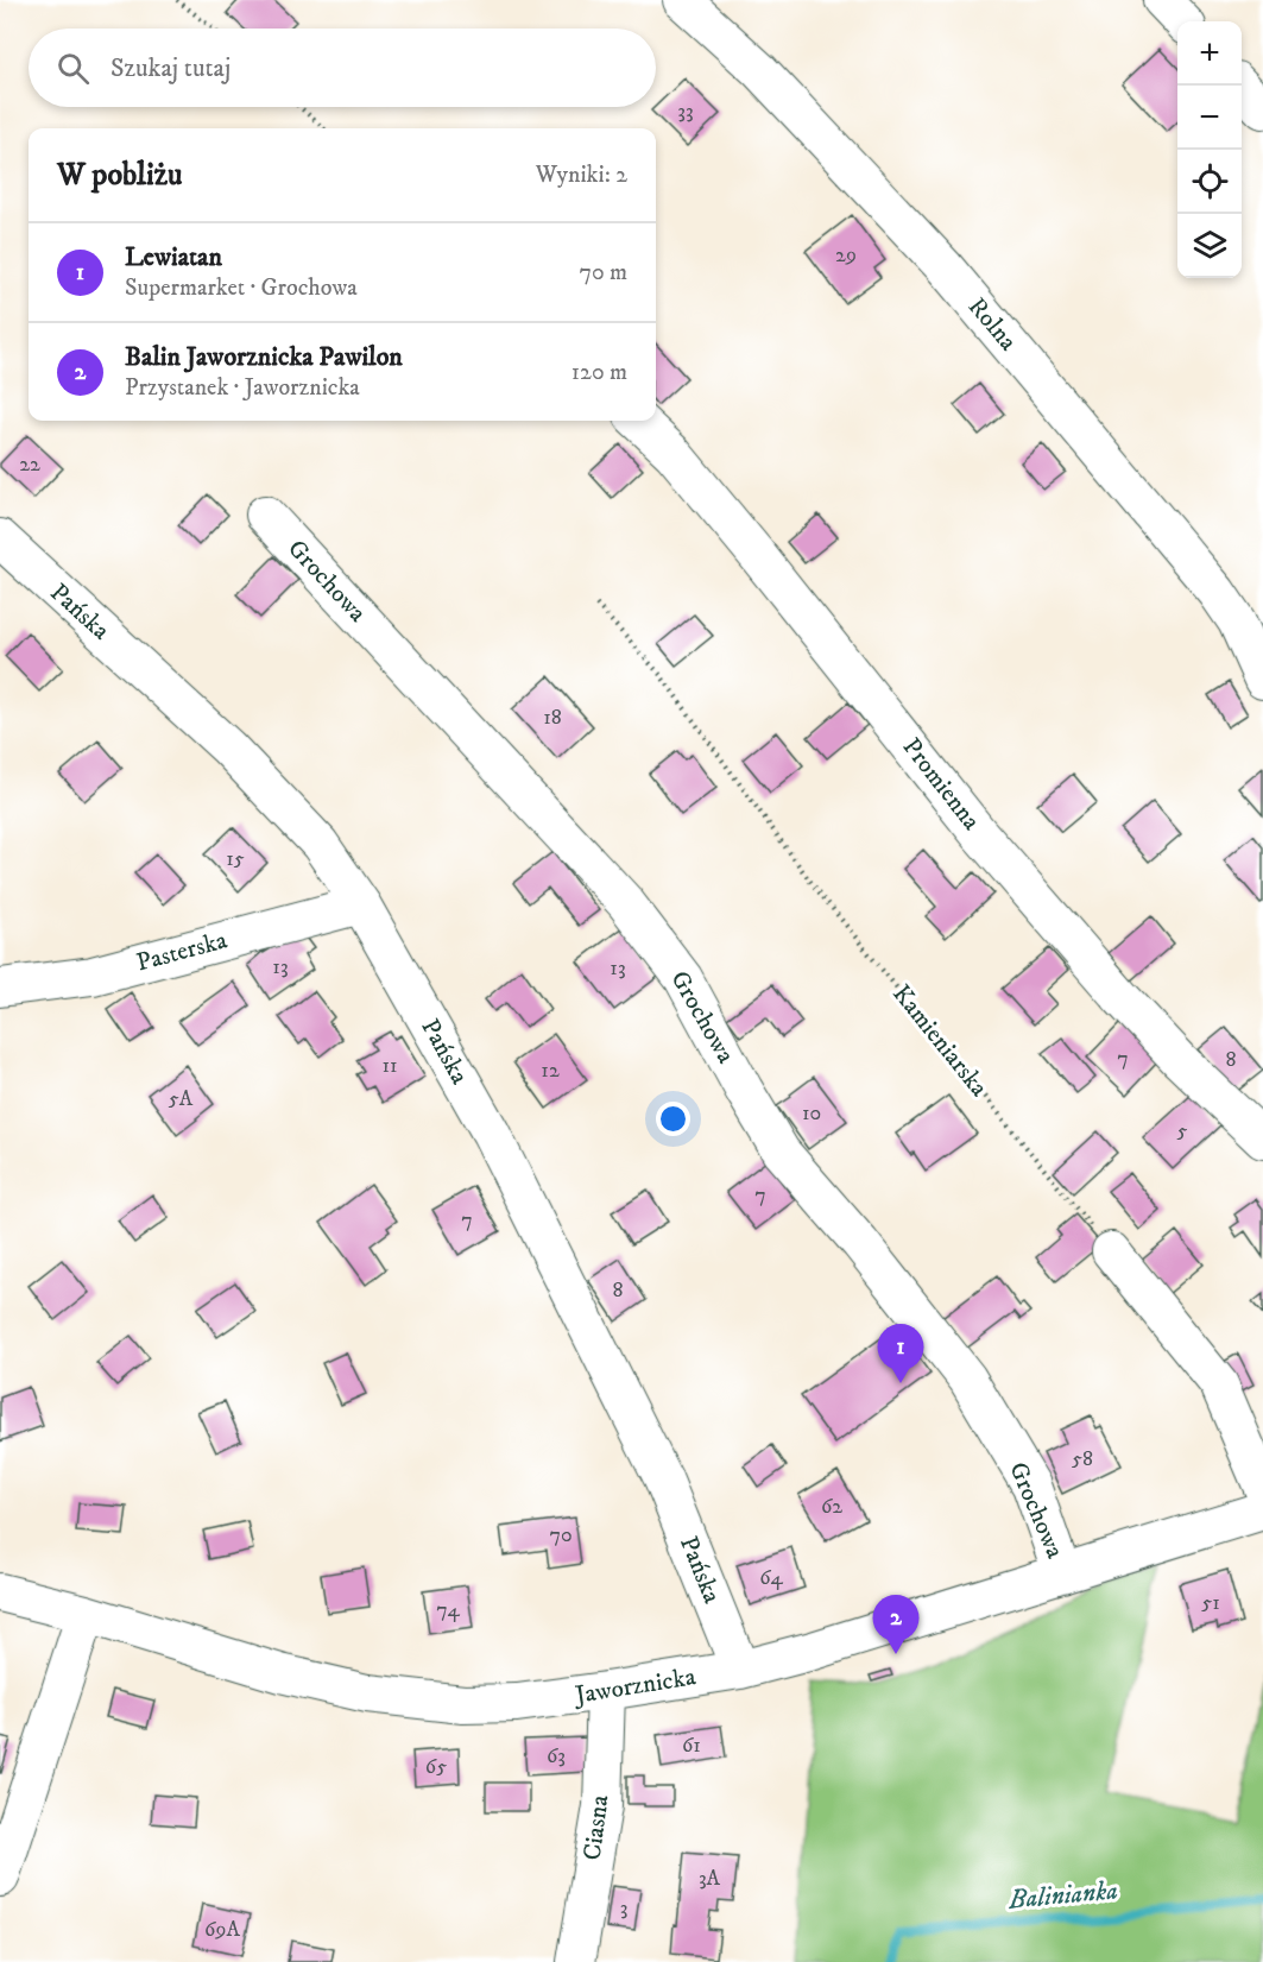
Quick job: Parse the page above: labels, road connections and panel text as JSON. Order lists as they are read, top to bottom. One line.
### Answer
{"streets":{"street":["Rolna","Grochowa","Pańska","Promienna","Pasterska","Jaworznicka","Ciasna"],"path":["Kamieniarska"]},"crossings":[["Grochowa","Jaworznicka"],["Pańska","Pasterska"],["Pańska","Jaworznicka"],["Jaworznicka","Ciasna"]],"water":["Balinianka"],"house_numbers":["33","29","22","18","15","13","13","7","8","11","12","5A","10","5","7","7","8","58","62","70","64","51","74","61","63","65","3A","3","69A"],"page":{"map_buttons":["+","−"],"search":"Szukaj tutaj","heading":["W pobliżu","Wyniki: 2"],"list":[{"mark":"1","name":"Lewiatan","note":"Supermarket · Grochowa","value":"70 m"},{"mark":"2","name":"Balin Jaworznicka Pawilon","note":"Przystanek · Jaworznicka","value":"120 m"}],"pins":["1","2"]}}
